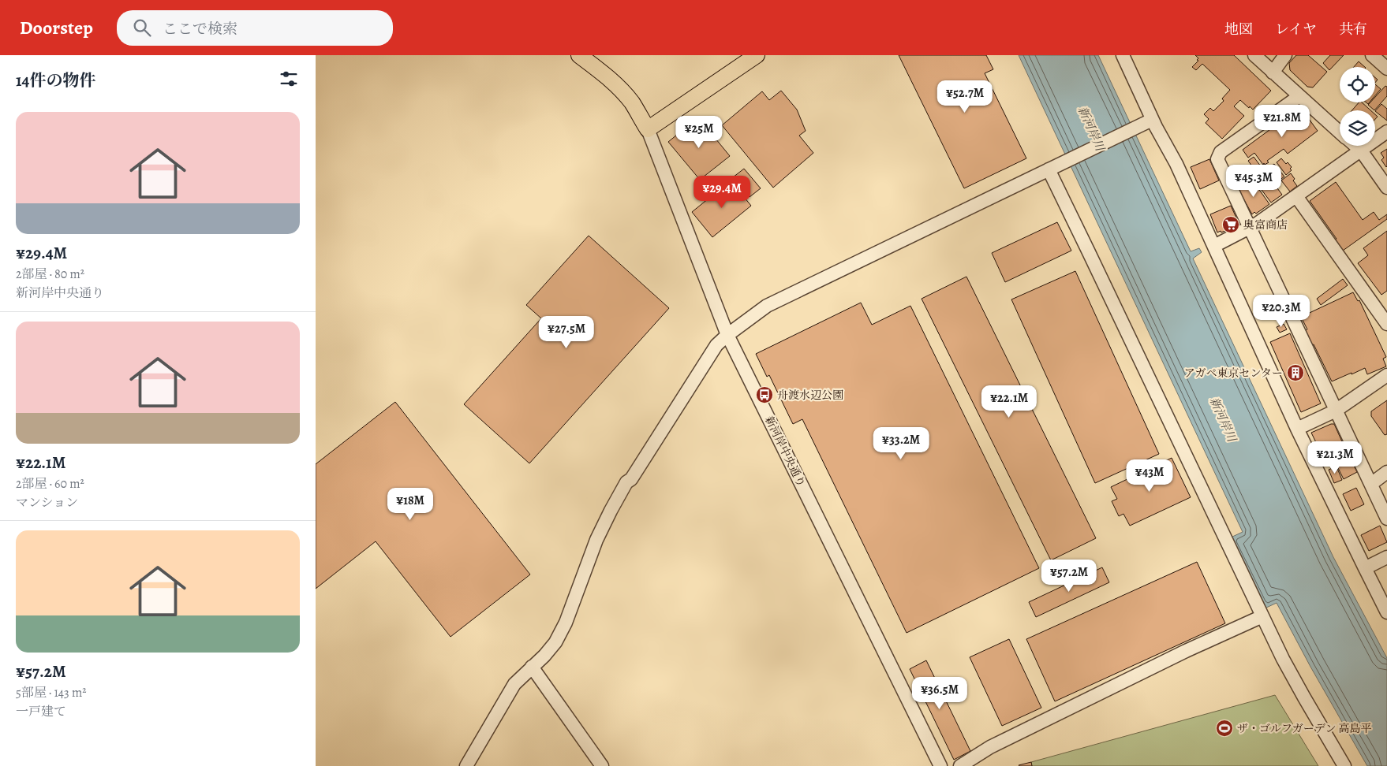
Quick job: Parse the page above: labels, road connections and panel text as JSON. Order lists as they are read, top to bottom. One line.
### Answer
{"streets":{"street":["新河岸中央通り"]},"water":["新河岸川"],"places":{"supermarket":["奥富商店"],"building":["アガペ東京センター"],"bus stop":["舟渡水辺公園"],"sports":["ザ・ゴルフガーデン 高島平"]},"page":{"header":"Doorstep","search":"ここで検索","nav":["地図","レイヤ","共有"],"heading":"14件の物件","price":["¥52.7M","¥21.8M","¥25M","¥45.3M","¥29.4M","¥20.3M","¥27.5M","¥22.1M","¥33.2M","¥21.3M","¥43M","¥18M","¥57.2M","¥36.5M"],"list":[{"name":"¥29.4M","note":"2部屋 · 80 m² · 新河岸中央通り"},{"name":"¥22.1M","note":"2部屋 · 60 m² · マンション"},{"name":"¥57.2M","note":"5部屋 · 143 m² · 一戸建て"}]}}
